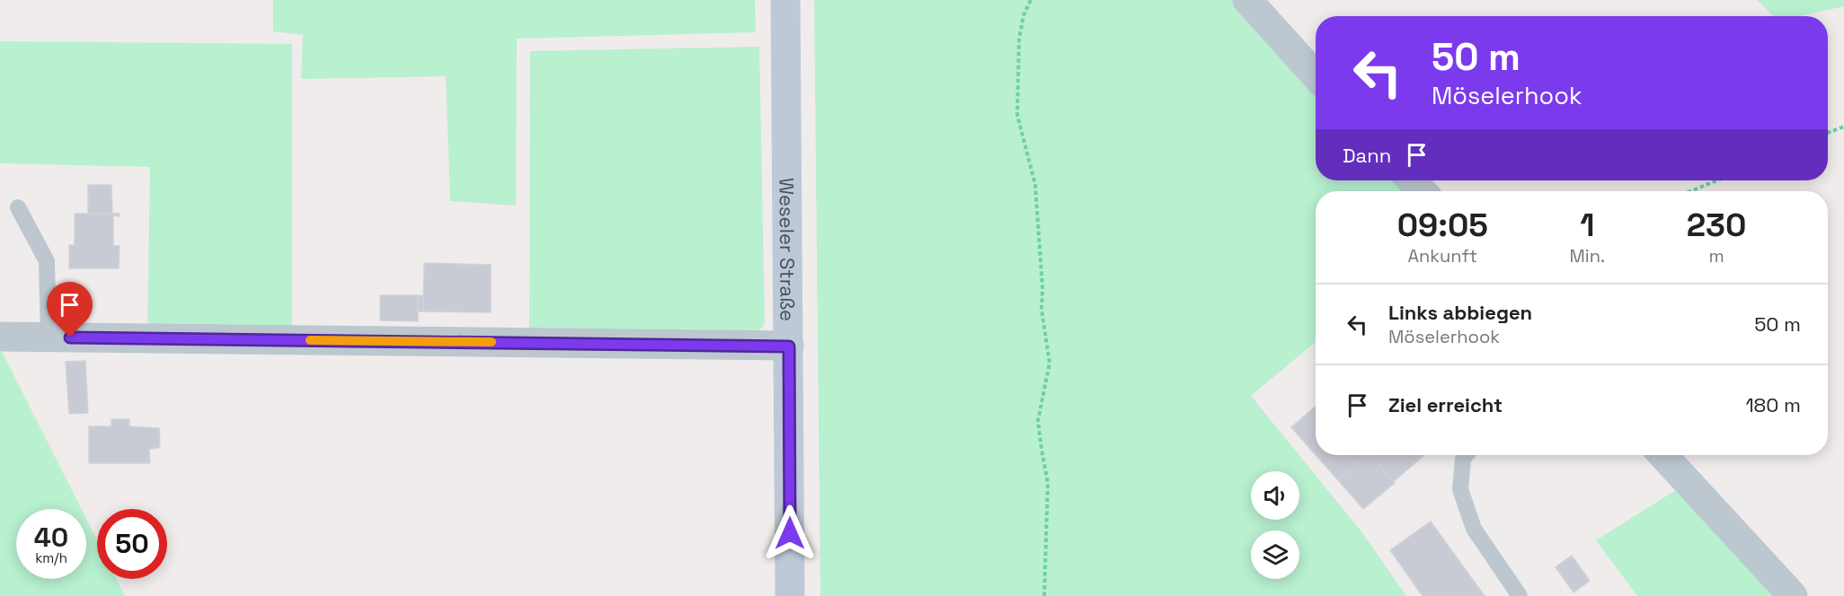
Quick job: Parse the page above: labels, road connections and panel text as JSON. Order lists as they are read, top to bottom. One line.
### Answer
{"streets":{"main road":["Weseler Straße"]},"page":{"turn":["50 m","Möselerhook"],"then":"Dann","eta":["09:05","Ankunft","1","Min.","230","m"],"list":[{"name":"Links abbiegen","note":"Möselerhook","value":"50 m"},{"name":"Ziel erreicht","value":"180 m"}],"speed":"40 km/h","limit":"50"}}
